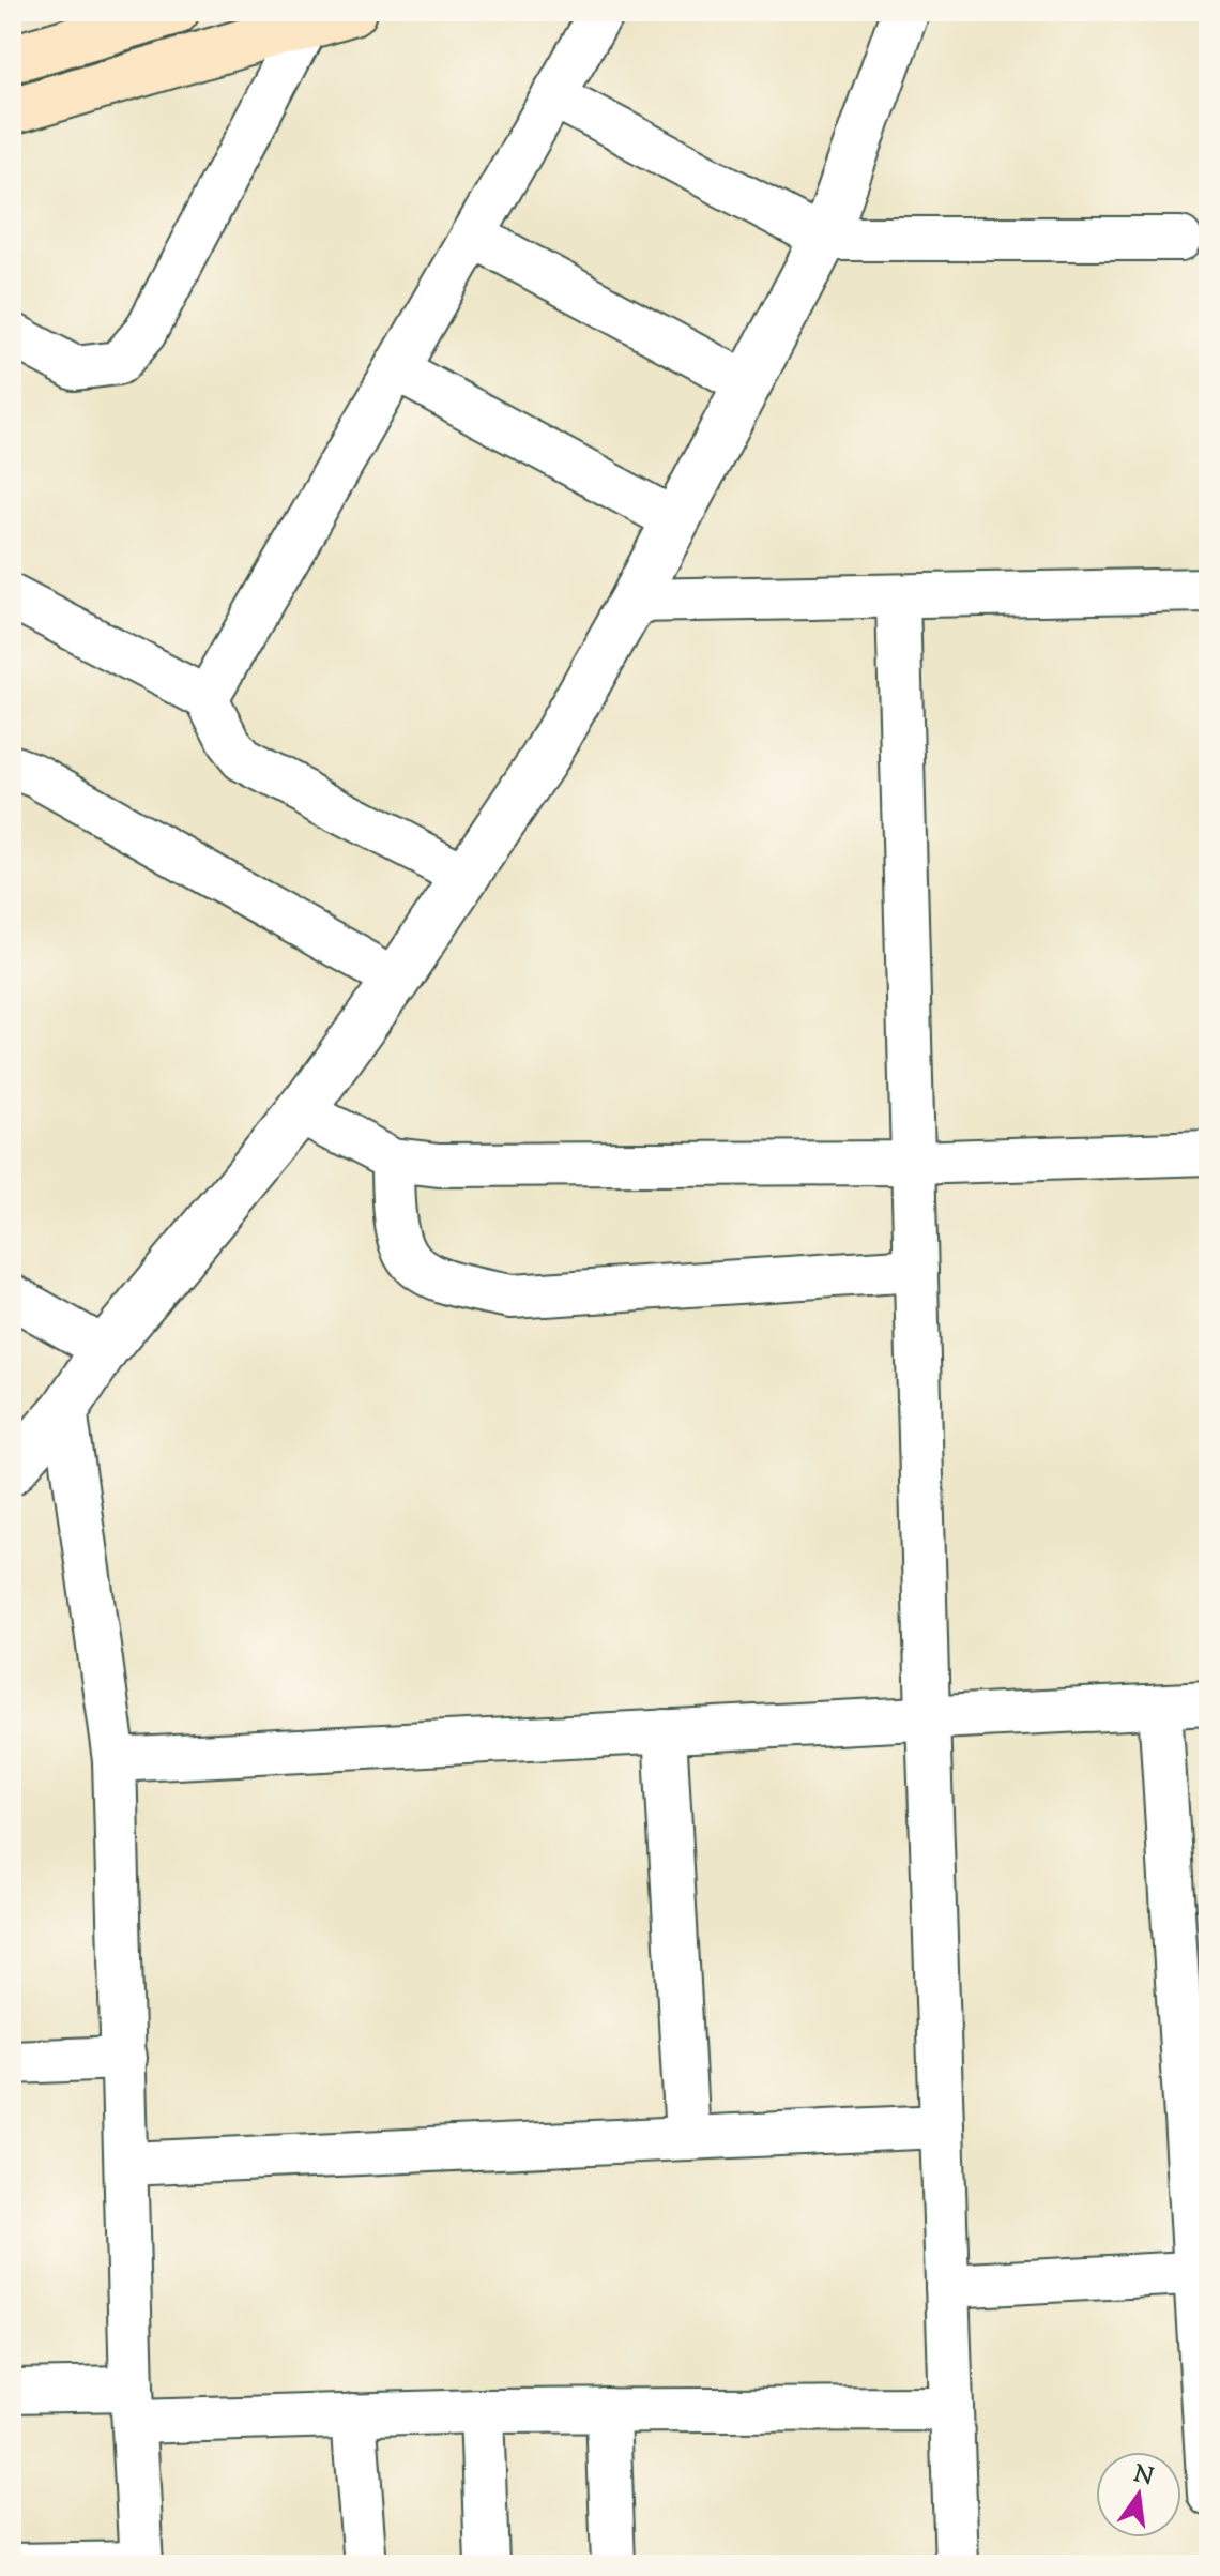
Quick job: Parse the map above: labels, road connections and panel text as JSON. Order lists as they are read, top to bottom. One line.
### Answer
{"north":"top"}
